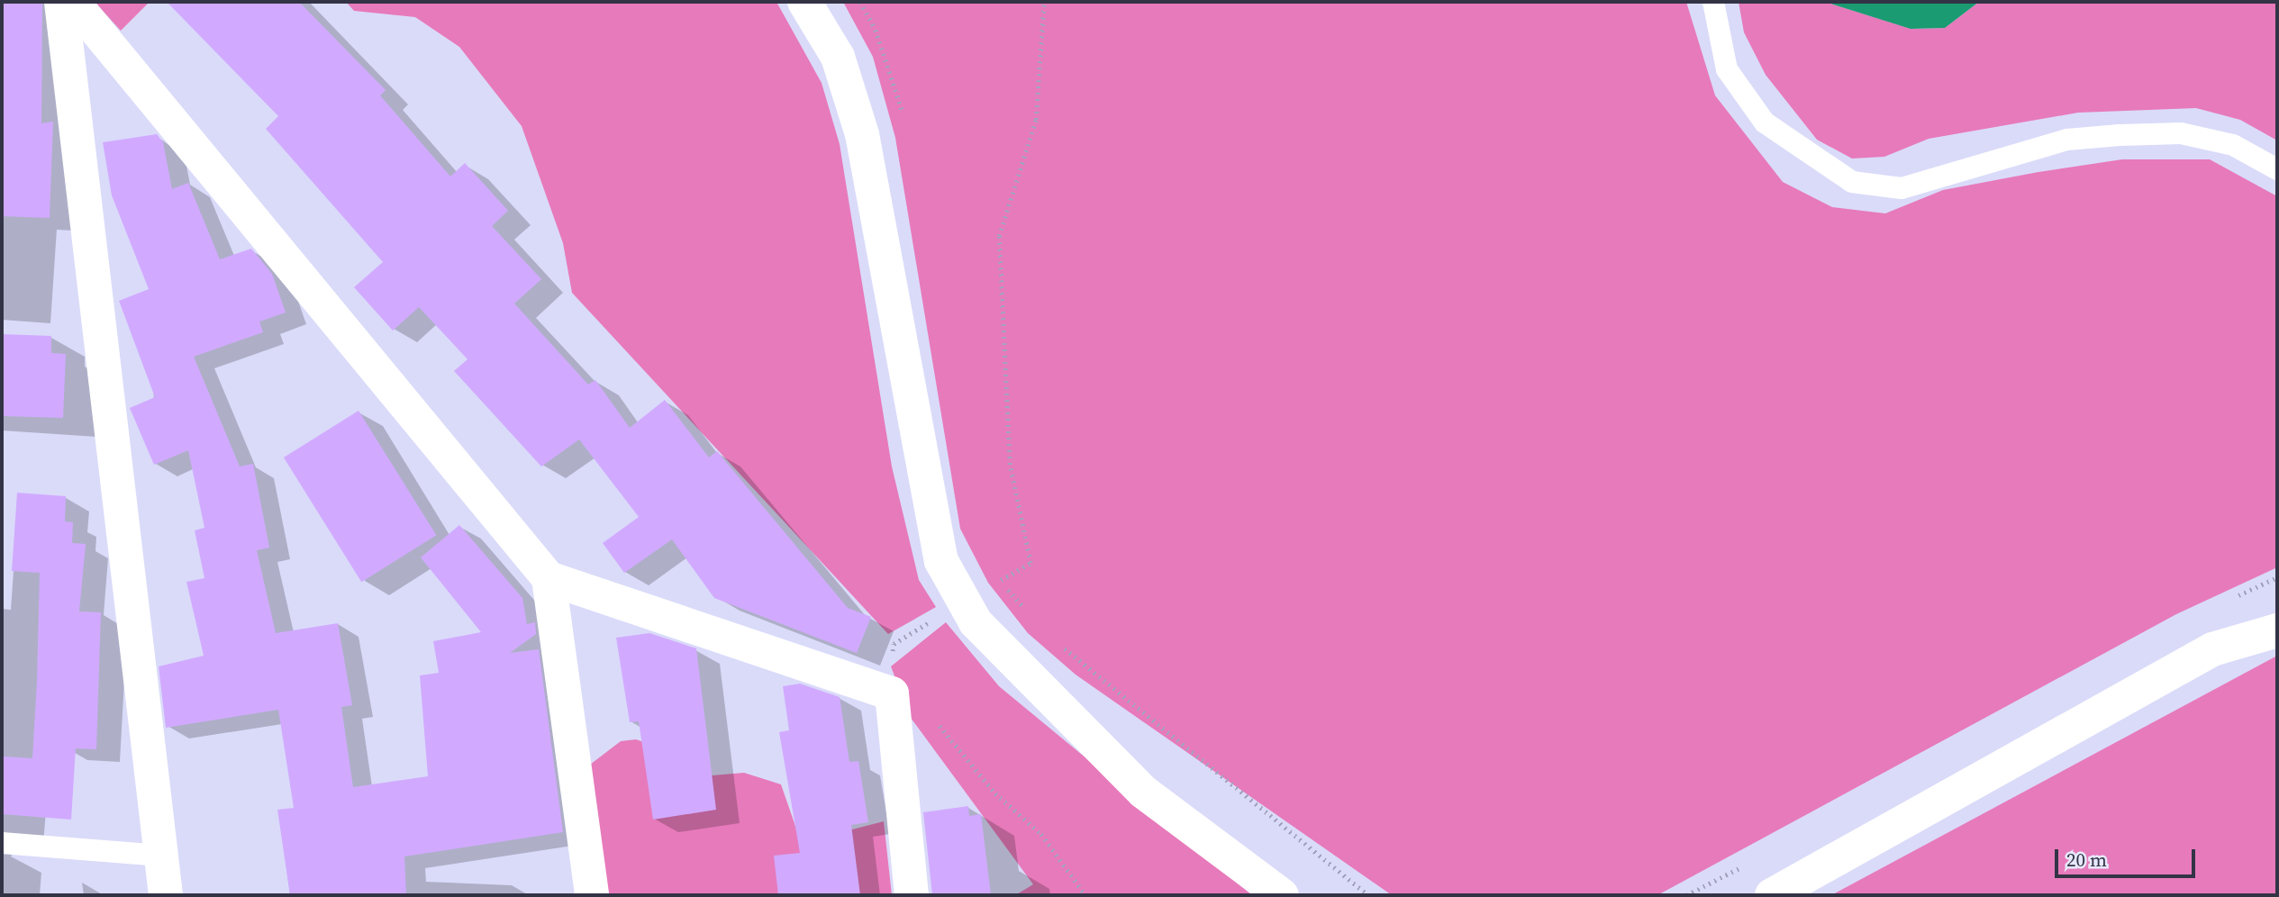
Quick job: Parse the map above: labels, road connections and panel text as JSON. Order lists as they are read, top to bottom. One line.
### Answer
{"scale_bar":"20 m"}
